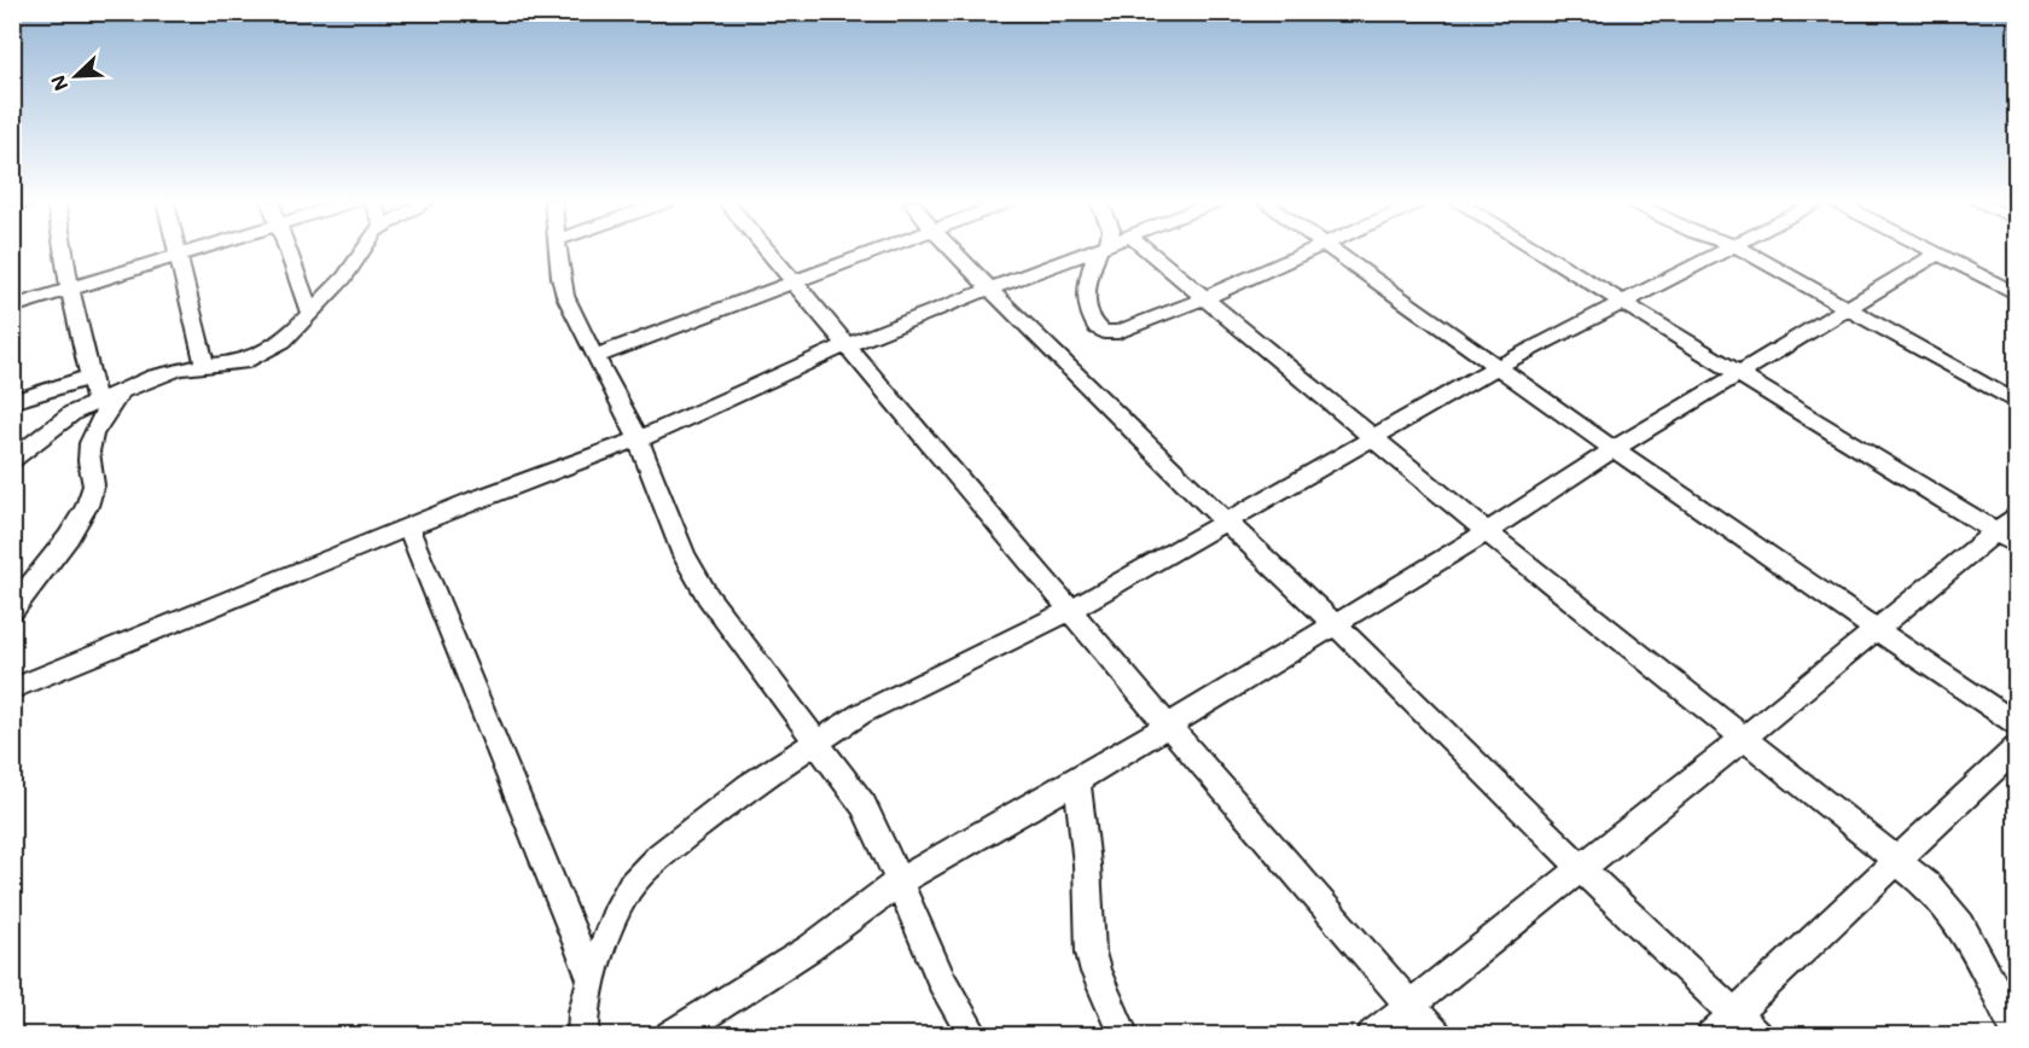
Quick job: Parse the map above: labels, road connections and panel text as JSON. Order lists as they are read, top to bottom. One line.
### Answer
{"north":"bottom left"}
